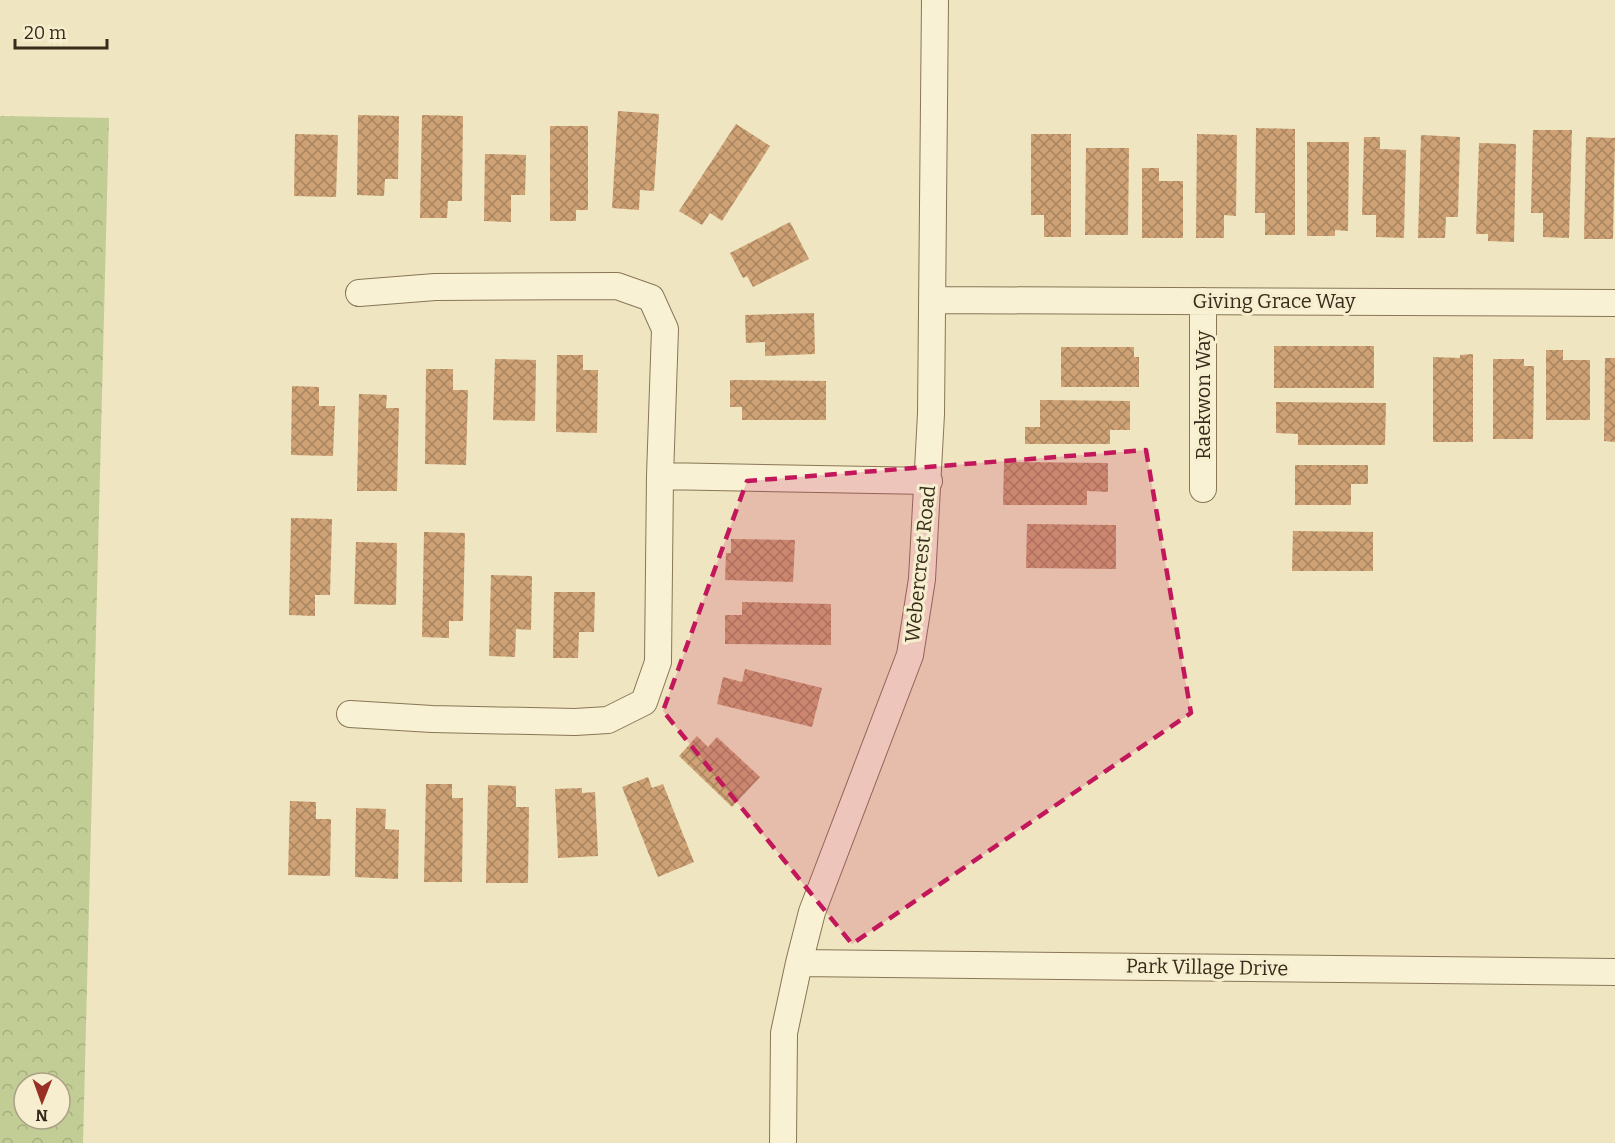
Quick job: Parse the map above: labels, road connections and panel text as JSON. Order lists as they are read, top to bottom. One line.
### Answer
{"streets":{"street":["Giving Grace Way","Raekwon Way","Webercrest Road","Park Village Drive"]},"crossings":[["Giving Grace Way","Raekwon Way"],["Giving Grace Way","Webercrest Road"],["Webercrest Road","Park Village Drive"]],"scale_bar":"20 m","north":"bottom"}
